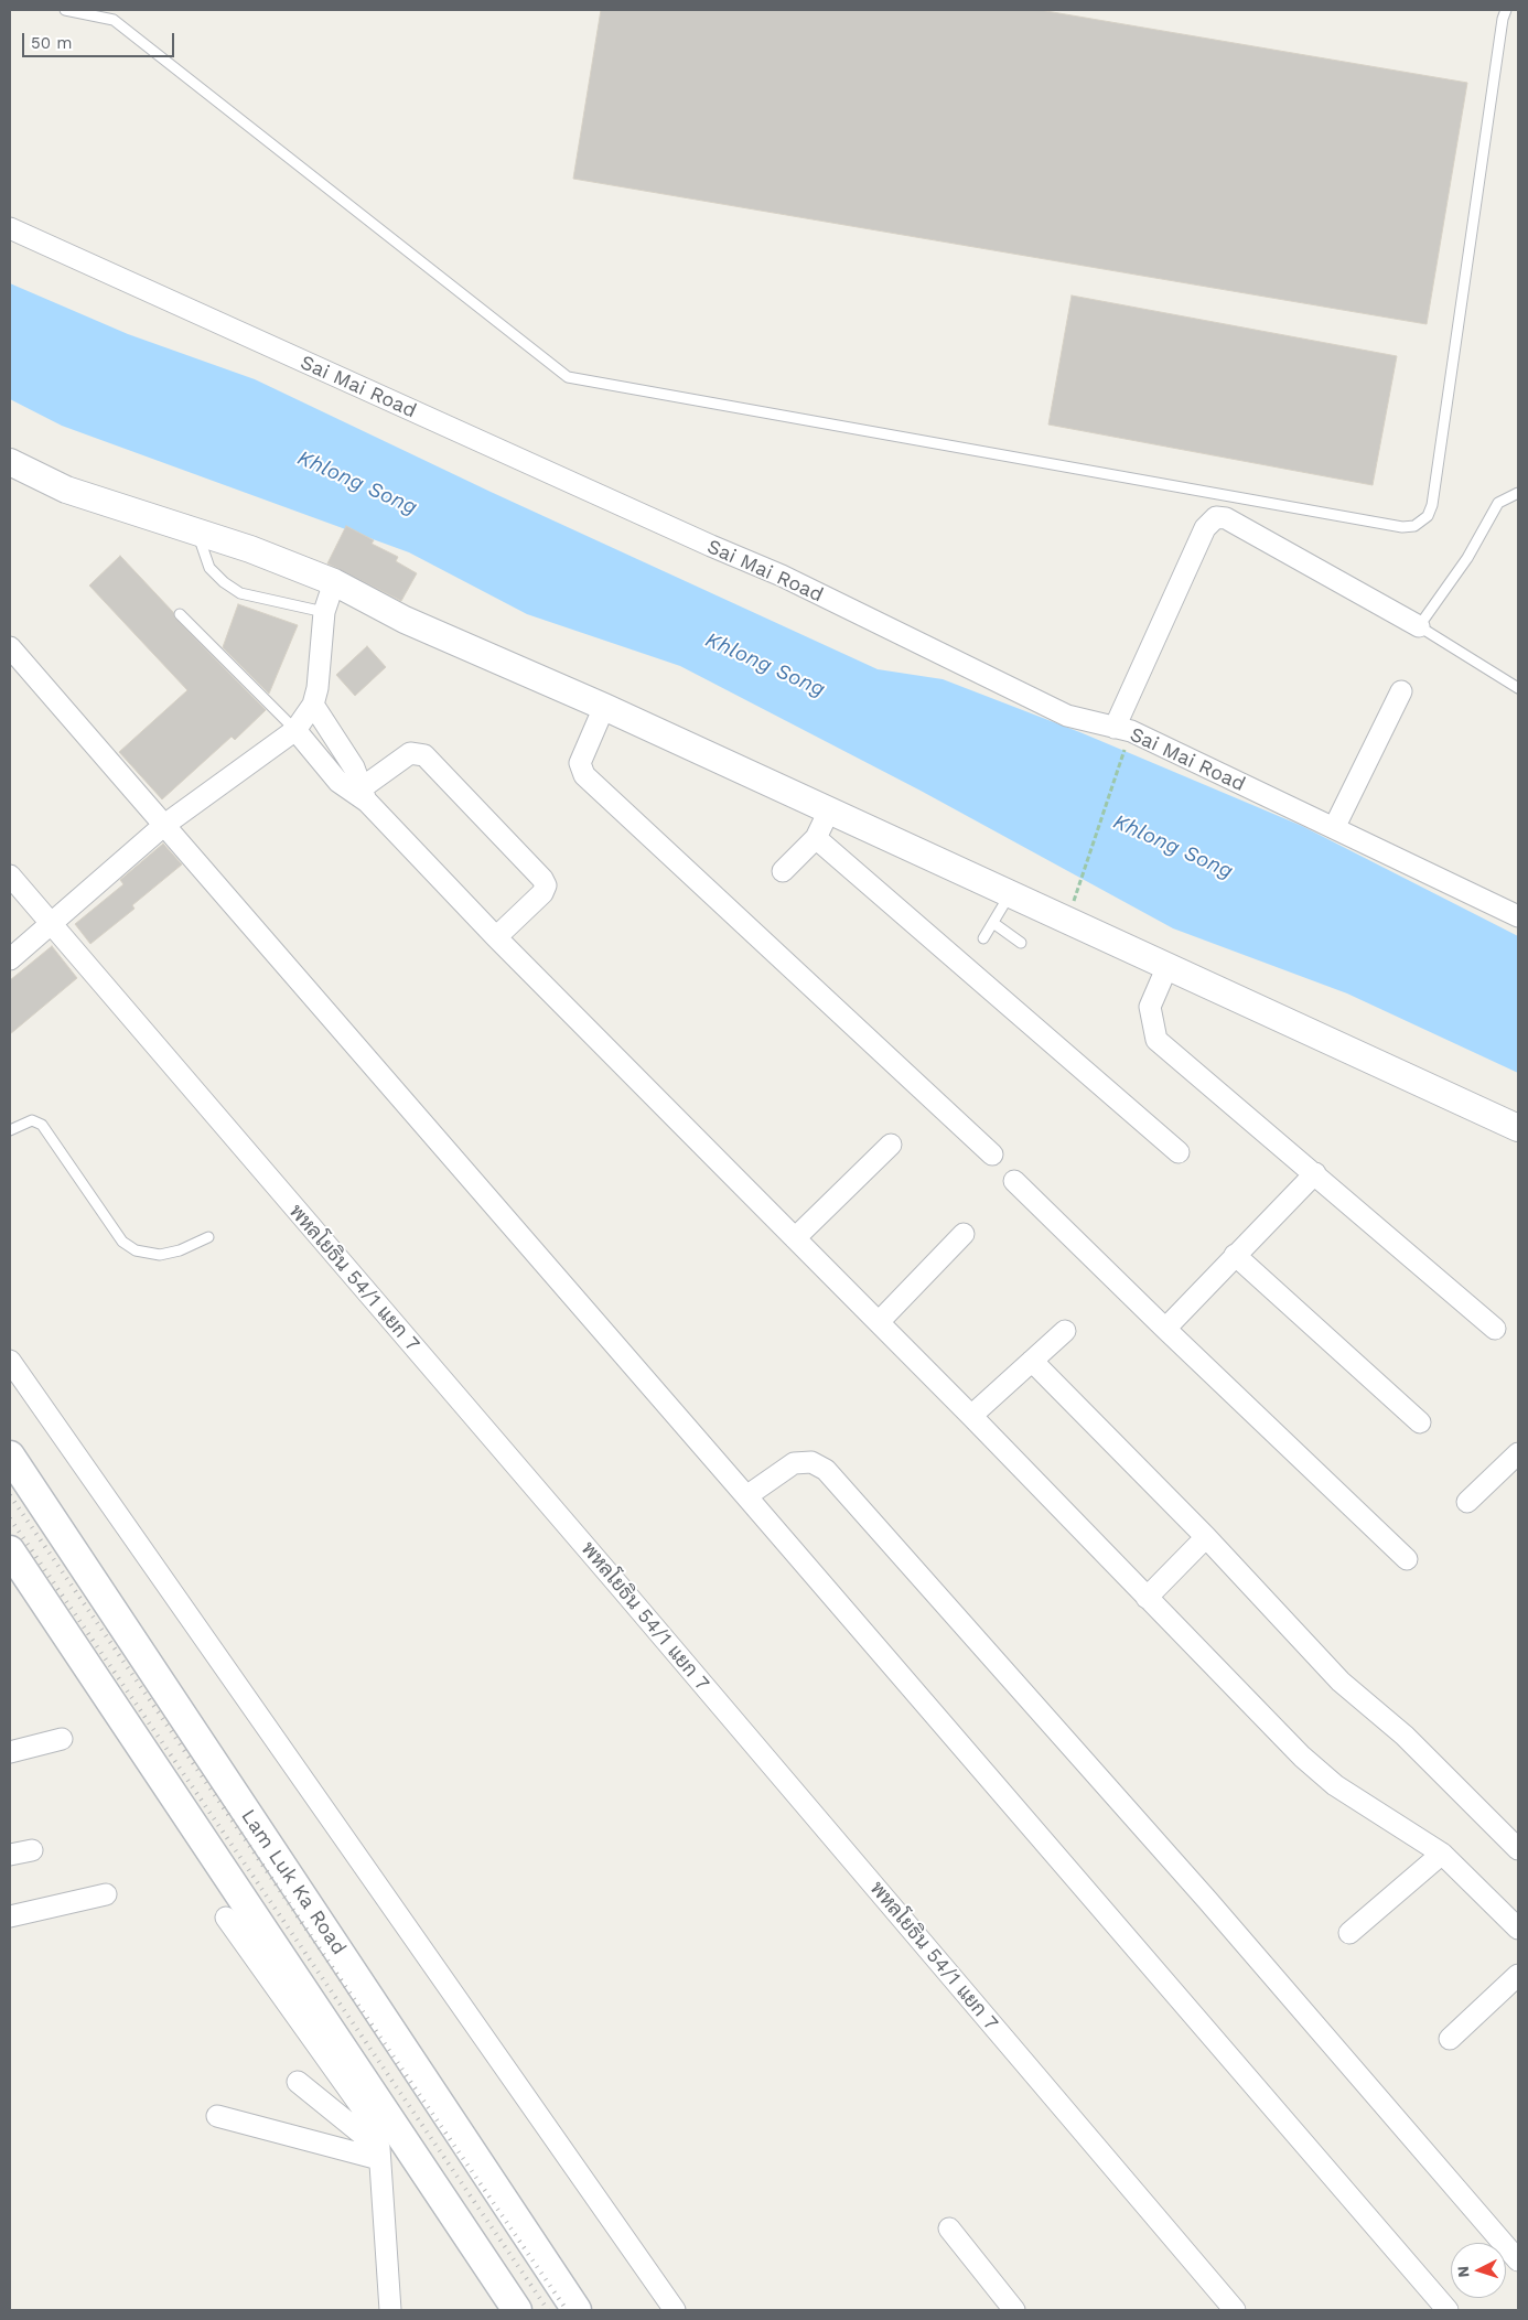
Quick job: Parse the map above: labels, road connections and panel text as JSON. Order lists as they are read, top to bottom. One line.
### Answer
{"streets":{"main road":["Lam Luk Ka Road"],"street":["Sai Mai Road","พหลโยธิน 54/1 แยก 7"]},"water":["Khlong Song"],"scale_bar":"50 m","north":"left"}
